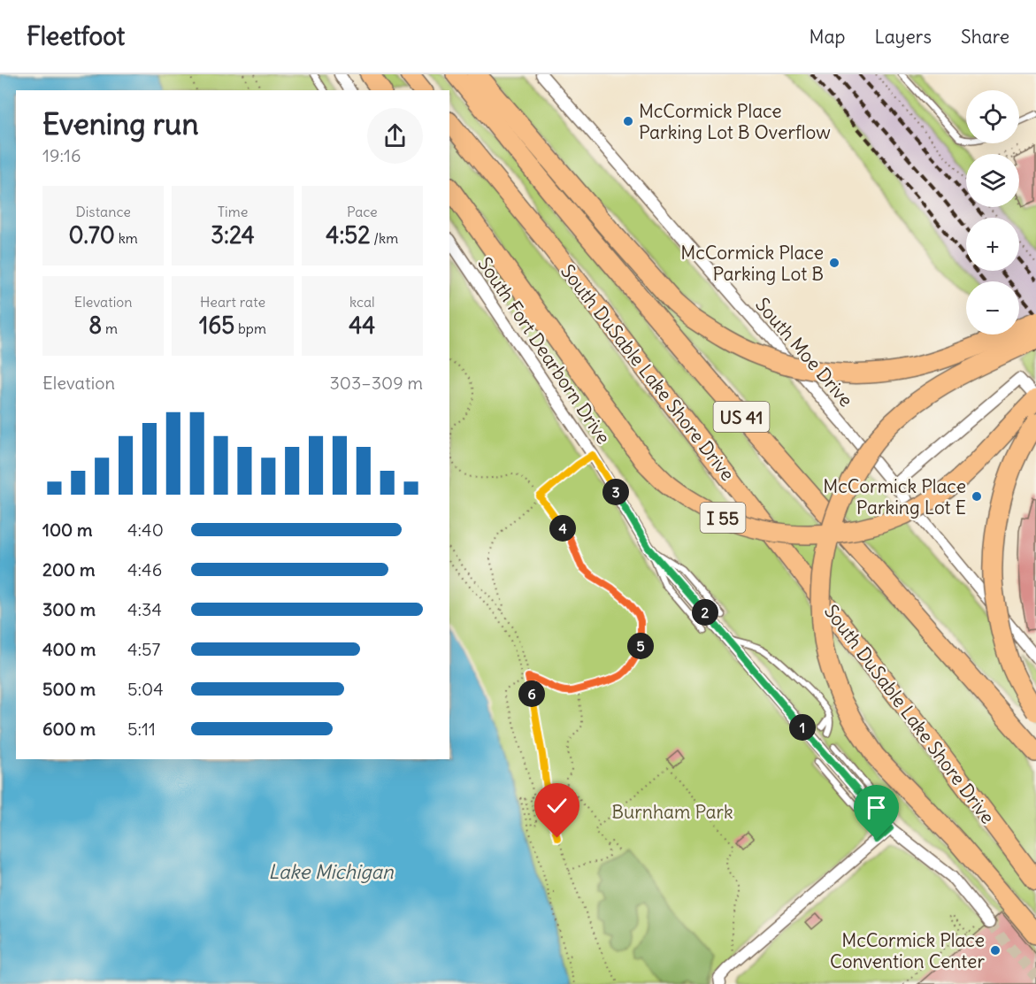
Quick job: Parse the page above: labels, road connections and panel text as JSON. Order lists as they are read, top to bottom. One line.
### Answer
{"streets":{"highway":["South DuSable Lake Shore Drive","US 41","I 55"],"street":["South Fort Dearborn Drive","South Moe Drive"]},"water":["Lake Michigan"],"parks":["Burnham Park"],"places":["McCormick Place Parking Lot B Overflow","McCormick Place Parking Lot B","McCormick Place Parking Lot E","McCormick Place Convention Center"],"page":{"header":"Fleetfoot","nav":["Map","Layers","Share"],"map_buttons":["+","−"],"heading":["Evening run","19:16"],"stats":[["Distance","0.70 km"],["Time","3:24"],["Pace","4:52 /km"],["Elevation","8 m"],["Heart rate","165 bpm"],["kcal","44"]],"chart":["Elevation","303–309 m"],"pins":["3","4","2","5","6","1"],"list":[{"name":"100 m","note":"4:40"},{"name":"200 m","note":"4:46"},{"name":"300 m","note":"4:34"},{"name":"400 m","note":"4:57"},{"name":"500 m","note":"5:04"},{"name":"600 m","note":"5:11"}]}}
